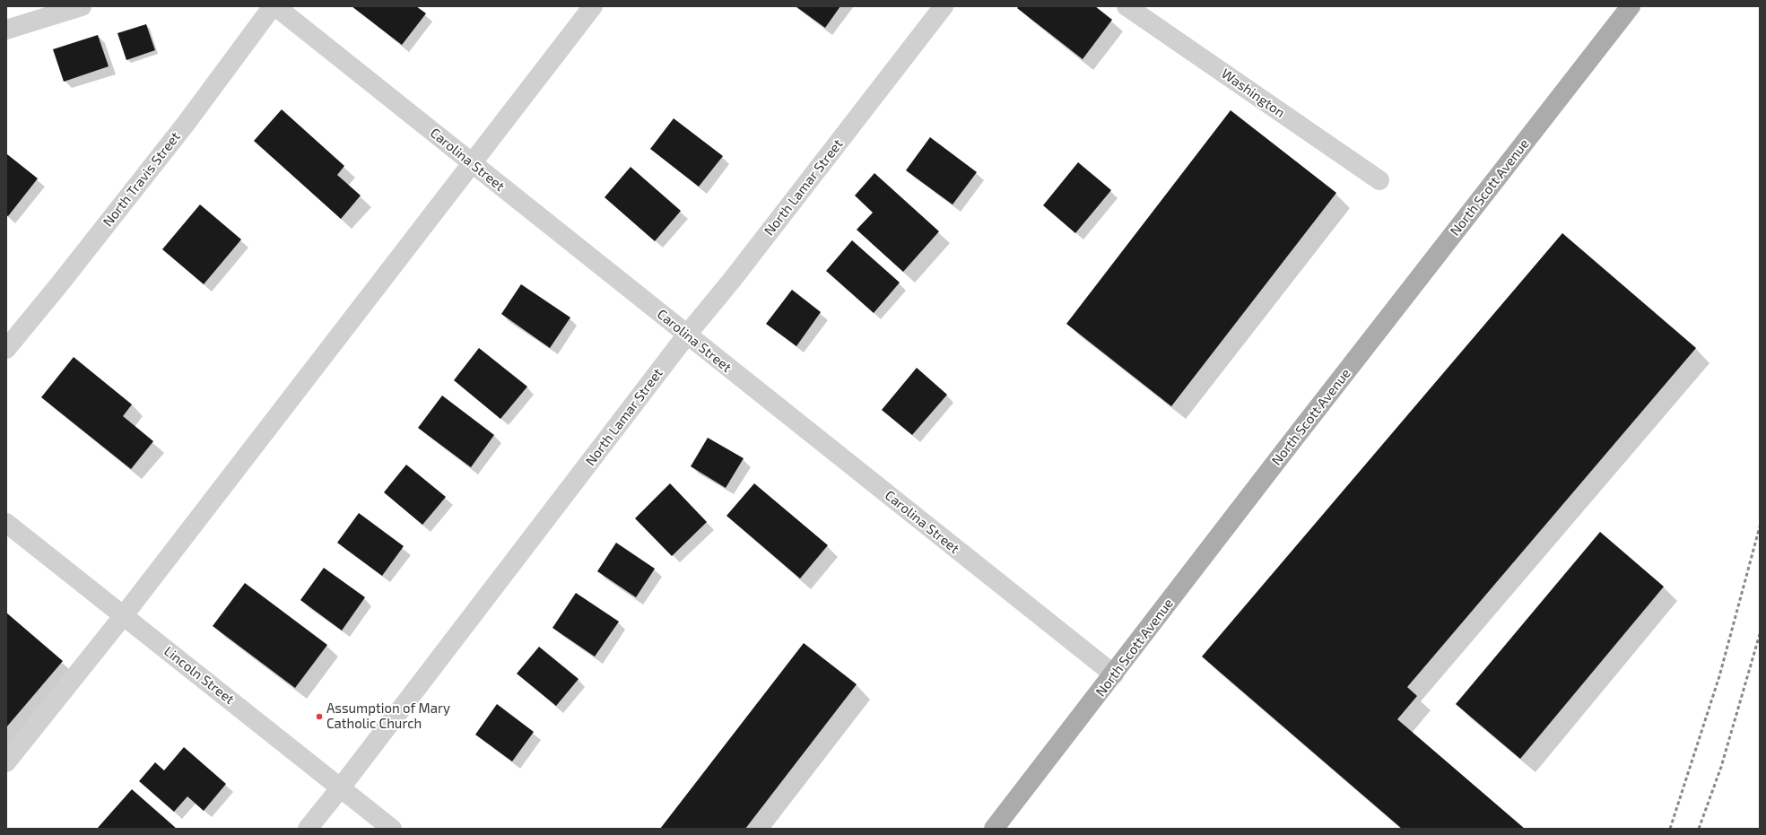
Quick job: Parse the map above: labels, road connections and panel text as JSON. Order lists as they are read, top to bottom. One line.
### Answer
{"streets":{"main road":["North Scott Avenue"],"street":["Washington","Carolina Street","North Travis Street","North Lamar Street","Lincoln Street"]},"crossings":[["Carolina Street","North Travis Street"],["Carolina Street","North Lamar Street"],["Carolina Street","North Scott Avenue"],["North Lamar Street","Lincoln Street"]],"places":["Assumption of Mary Catholic Church"]}
